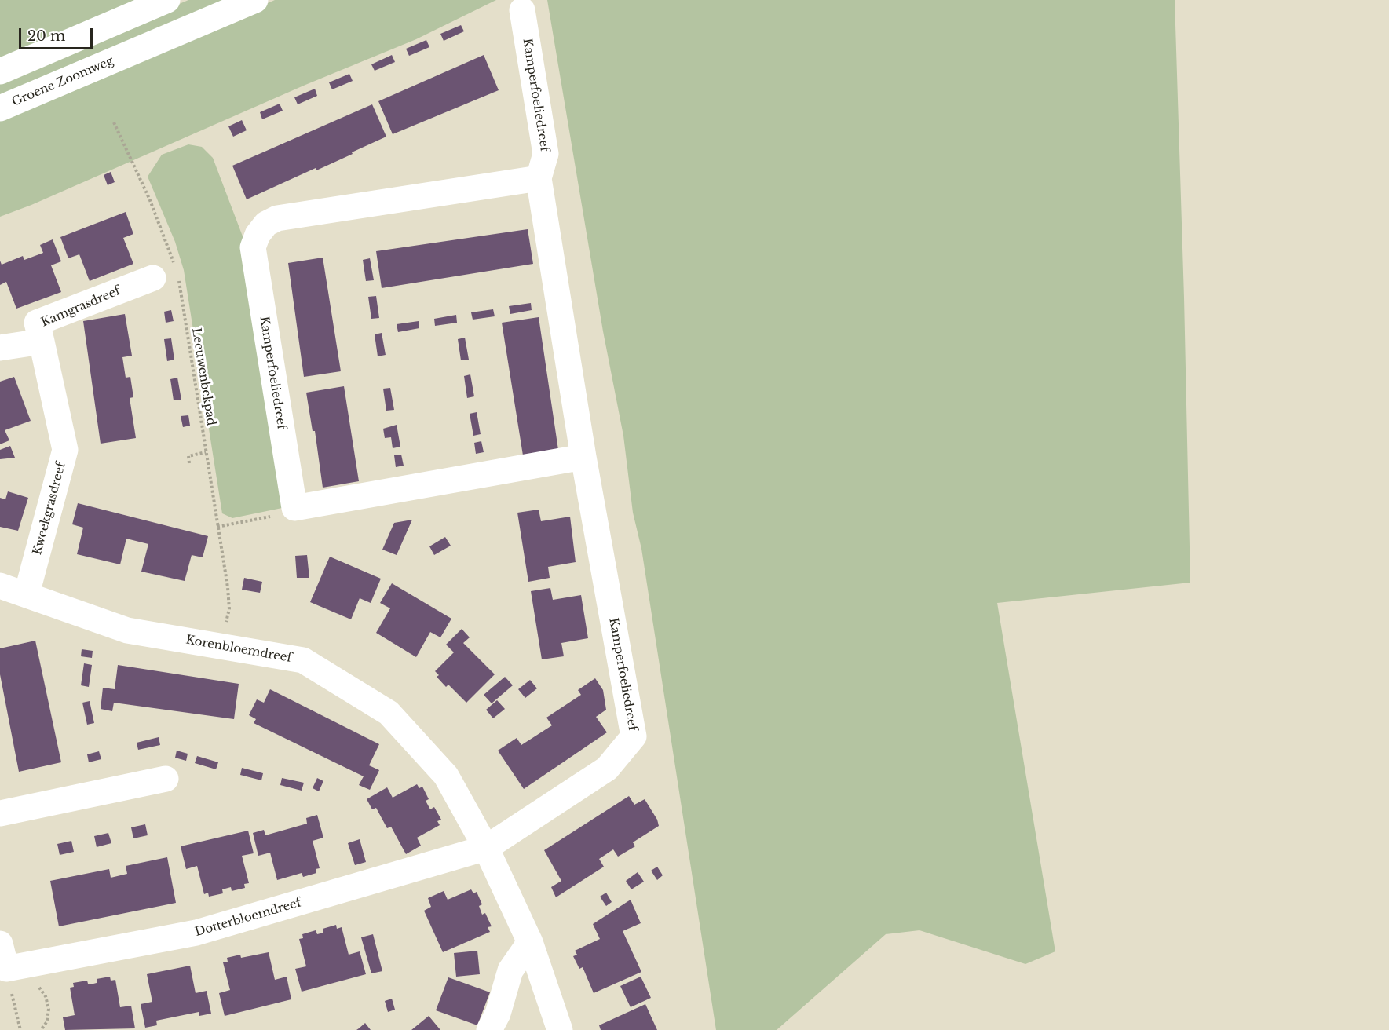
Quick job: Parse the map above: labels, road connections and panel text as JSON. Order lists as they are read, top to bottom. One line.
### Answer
{"streets":{"street":["Groene Zoomweg","Kamperfoeliedreef","Kamgrasdreef","Kweekgrasdreef","Korenbloemdreef","Dotterbloemdreef"],"path":["Leeuwenbekpad"]},"crossings":[["Kamperfoeliedreef","Korenbloemdreef"],["Kamperfoeliedreef","Dotterbloemdreef"],["Kamgrasdreef","Leeuwenbekpad"],["Kamgrasdreef","Kweekgrasdreef"],["Leeuwenbekpad","Korenbloemdreef"],["Kweekgrasdreef","Korenbloemdreef"],["Korenbloemdreef","Dotterbloemdreef"]],"scale_bar":"20 m"}
